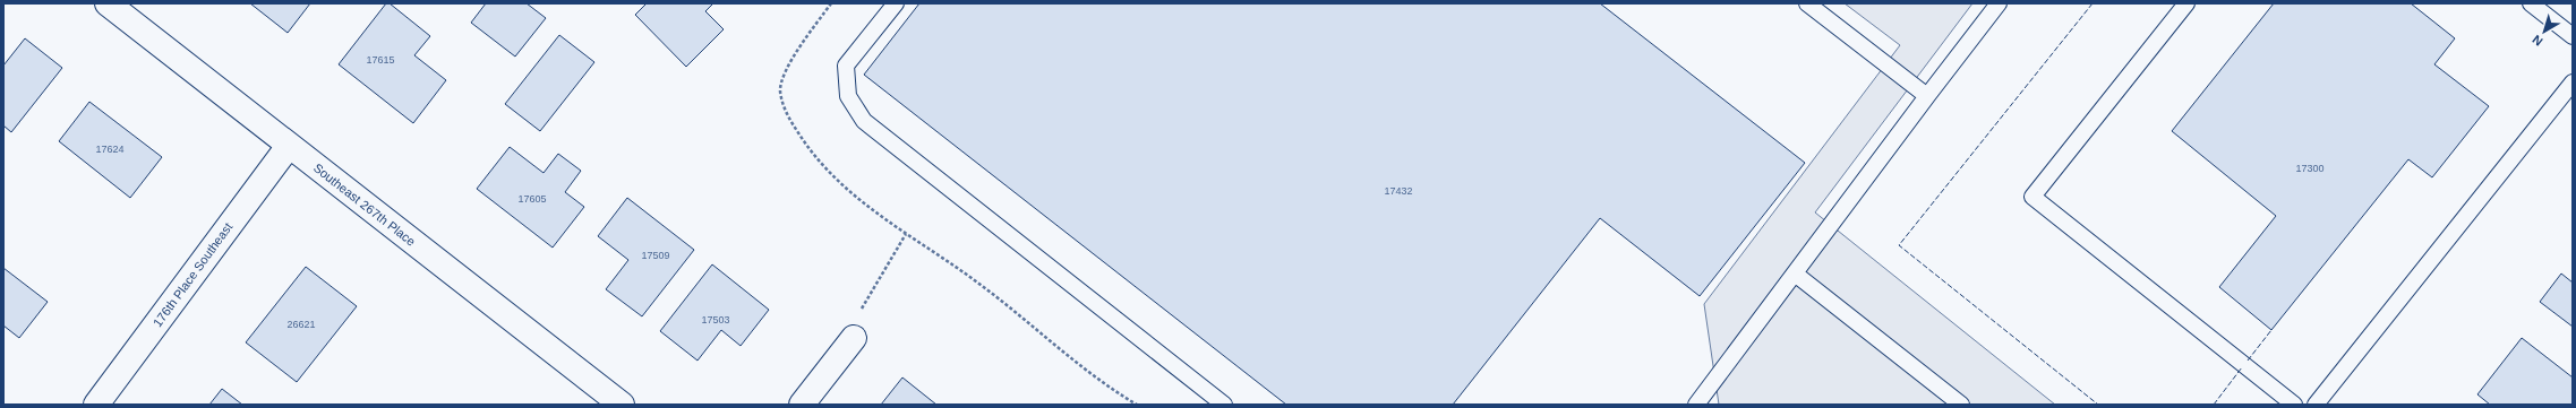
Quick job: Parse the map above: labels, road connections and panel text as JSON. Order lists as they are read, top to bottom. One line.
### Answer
{"streets":{"street":["Southeast 267th Place","176th Place Southeast"]},"crossings":[["Southeast 267th Place","176th Place Southeast"]],"house_numbers":["17615","17624","17300","17432","17605","17509","17503","26621"],"north":"bottom left"}
